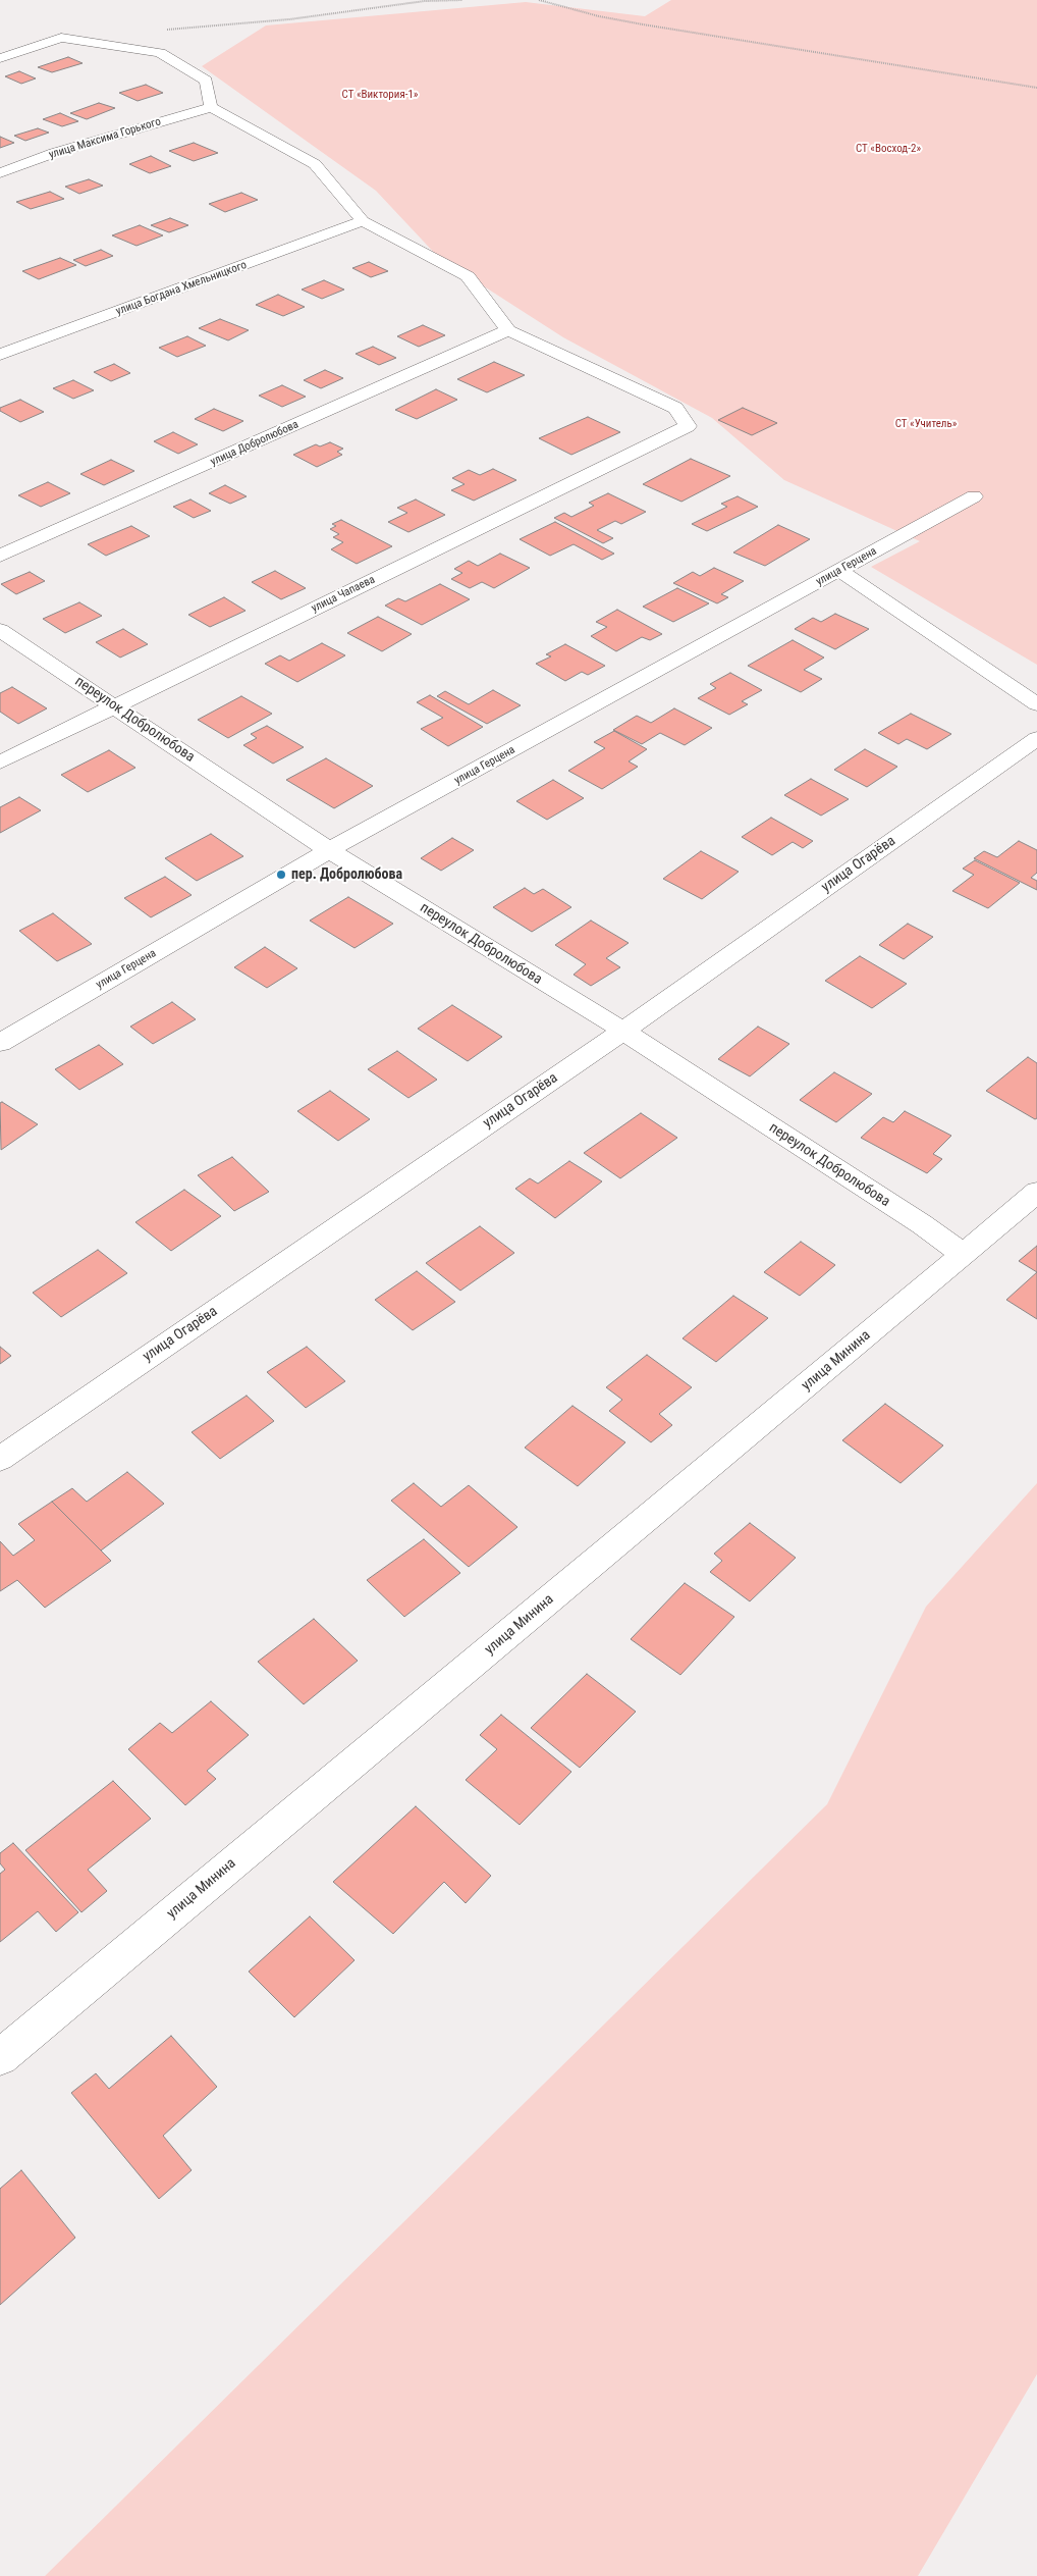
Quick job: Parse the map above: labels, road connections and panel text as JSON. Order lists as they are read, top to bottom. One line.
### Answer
{"streets":{"street":["улица Максима Горького","улица Богдана Хмельницкого","улица Добролюбова","улица Герцена","улица Чапаева","переулок Добролюбова","улица Огарёва","улица Минина"]},"crossings":[["улица Добролюбова","улица Чапаева"],["улица Герцена","переулок Добролюбова"],["улица Чапаева","переулок Добролюбова"],["переулок Добролюбова","улица Огарёва"],["переулок Добролюбова","улица Минина"]],"parks":["СТ «Виктория-1»","СТ «Восход-2»","СТ «Учитель»"],"places":["пер. Добролюбова"]}
